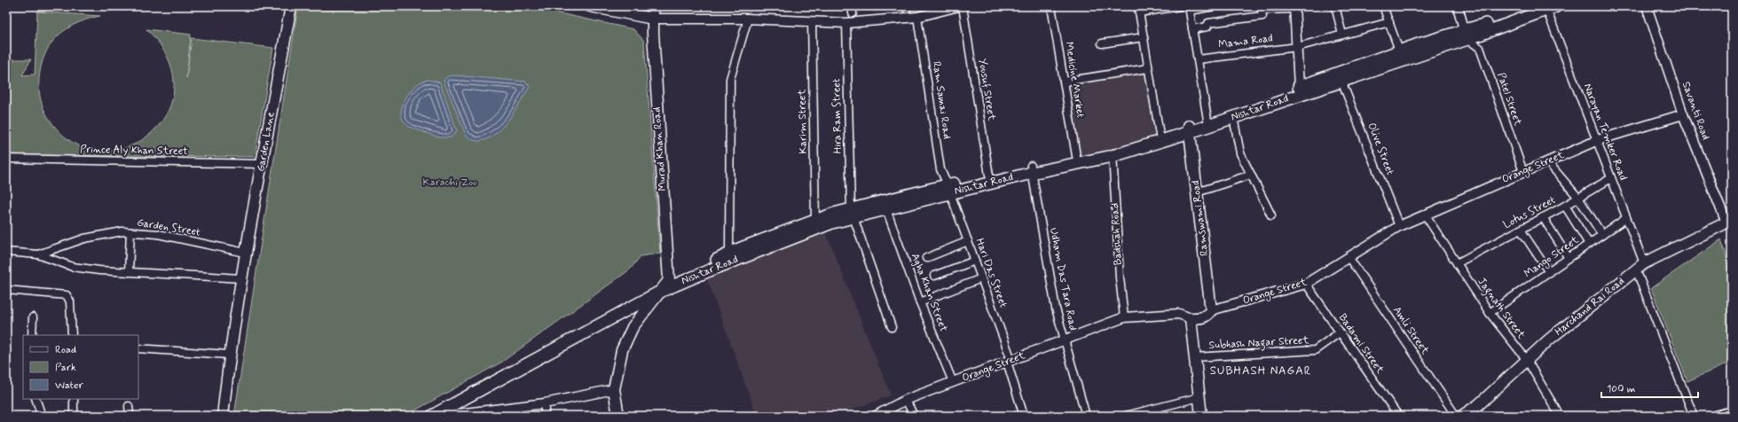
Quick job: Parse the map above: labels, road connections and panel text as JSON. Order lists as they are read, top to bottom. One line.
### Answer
{"streets":{"main road":["Nishtar Road","Garden Lane","Murad Khan Road","Orange Street","Ramswami Road","Harchand Rai Road"],"street":["Mama Road","Medicine Market","Yousuf Street","Patel Street","Ram Samai Road","Savanti Road","Hira Ram Street","Karim Street","Narayan Temker Road","Olive Street","Prince Aly Khan Street","Lotus Street","Garden Street","Badshah Road","Mango Street","Hari Das Street","Udham Das Tara Road","Agha Khan Street","Jagnath Street","Amli Street","Subhash Nagar Street","Badami Street"]},"crossings":[["Medicine Market","Nishtar Road"],["Yousuf Street","Nishtar Road"],["Patel Street","Nishtar Road"],["Patel Street","Orange Street"],["Ram Samai Road","Nishtar Road"],["Ram Samai Road","Hari Das Street"],["Nishtar Road","Hira Ram Street"],["Nishtar Road","Karim Street"],["Nishtar Road","Narayan Temker Road"],["Nishtar Road","Murad Khan Road"],["Nishtar Road","Olive Street"],["Nishtar Road","Ramswami Road"],["Nishtar Road","Badshah Road"],["Nishtar Road","Hari Das Street"],["Nishtar Road","Udham Das Tara Road"],["Nishtar Road","Agha Khan Street"],["Savanti Road","Orange Street"],["Savanti Road","Harchand Rai Road"],["Narayan Temker Road","Orange Street"],["Narayan Temker Road","Lotus Street"],["Narayan Temker Road","Mango Street"],["Narayan Temker Road","Harchand Rai Road"],["Garden Lane","Prince Aly Khan Street"],["Garden Lane","Garden Street"],["Olive Street","Orange Street"],["Orange Street","Ramswami Road"],["Orange Street","Badshah Road"],["Orange Street","Hari Das Street"],["Orange Street","Udham Das Tara Road"],["Orange Street","Agha Khan Street"],["Orange Street","Jagnath Street"],["Orange Street","Amli Street"],["Orange Street","Badami Street"],["Lotus Street","Jagnath Street"],["Mango Street","Jagnath Street"],["Harchand Rai Road","Jagnath Street"],["Subhash Nagar Street","Badami Street"]],"districts":["SUBHASH NAGAR"],"parks":["Karachi Zoo"],"legend":["Road","Park","Water"],"scale_bar":"100 m"}
